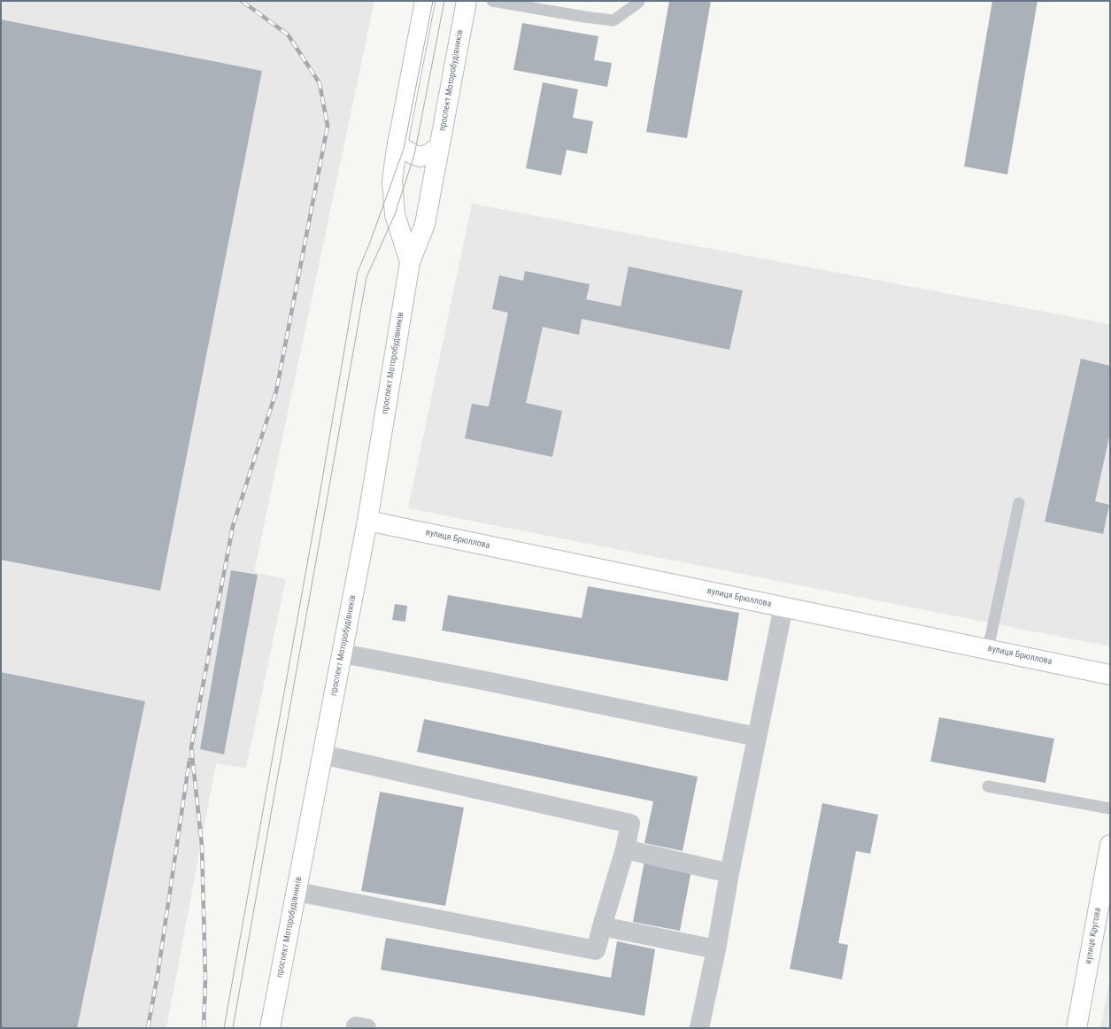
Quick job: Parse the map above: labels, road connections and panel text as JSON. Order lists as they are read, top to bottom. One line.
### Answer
{"streets":{"main road":["проспект Моторобудівників","вулиця Брюллова","вулиця Кругова"]},"crossings":[["проспект Моторобудівників","вулиця Брюллова"]]}
